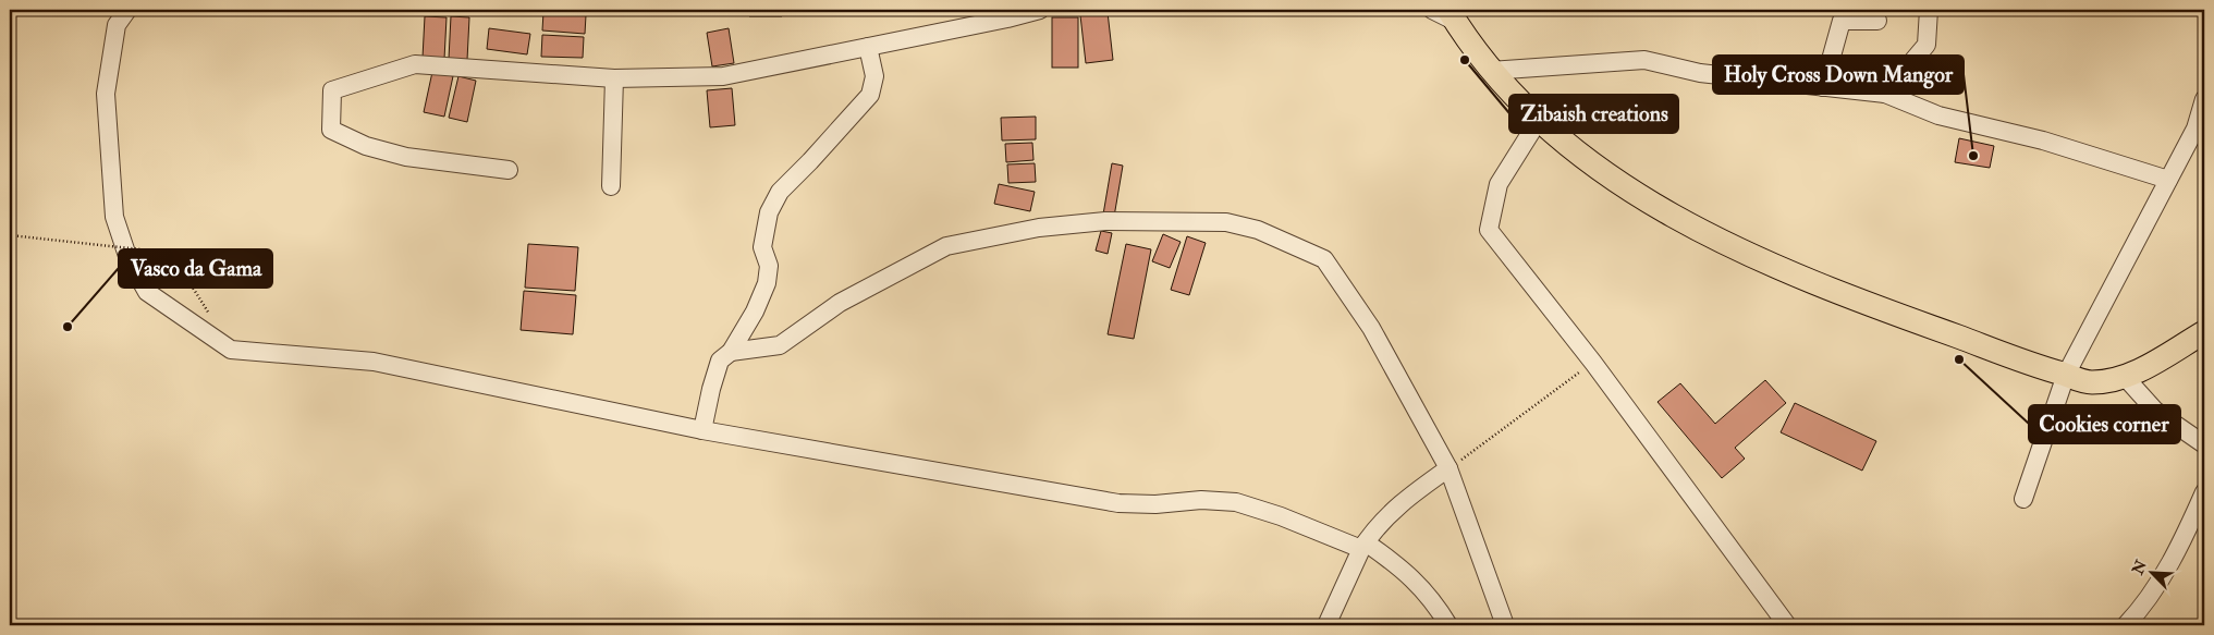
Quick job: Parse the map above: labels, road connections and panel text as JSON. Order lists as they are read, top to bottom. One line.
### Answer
{"places":["Zibaish creations","Holy Cross Down Mangor","Vasco da Gama","Cookies corner"],"north":"top left"}
